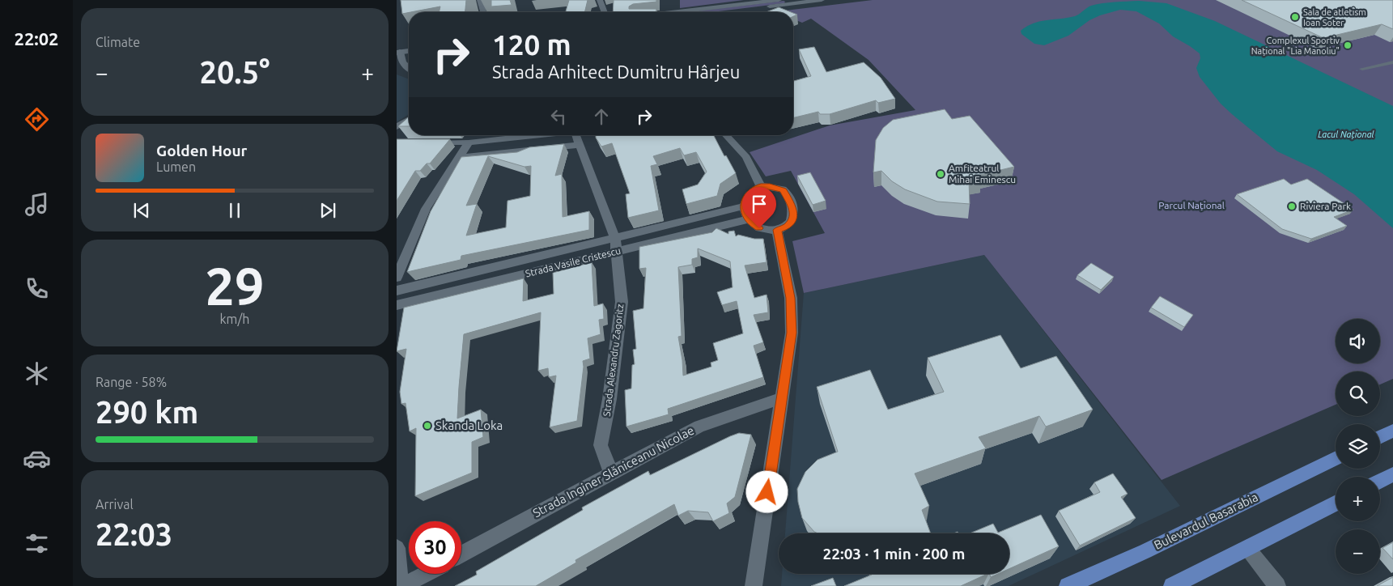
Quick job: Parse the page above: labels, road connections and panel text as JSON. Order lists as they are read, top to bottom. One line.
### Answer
{"streets":{"main road":["Bulevardul Basarabia"],"street":["Strada Vasile Cristescu","Strada Alexandru Zagoritz","Strada Inginer Slăniceanu Nicolae"]},"crossings":[["Strada Vasile Cristescu","Strada Alexandru Zagoritz"],["Strada Alexandru Zagoritz","Strada Inginer Slăniceanu Nicolae"]],"water":["Lacul Național"],"parks":["Parcul Național"],"places":["Sala de atletism Ioan Soter","Complexul Sportiv Național \"Lia Manoliu\"","Amfiteatrul Mihai Eminescu","Riviera Park","Skanda Loka"],"page":{"tabs":"22:02","tile":["Climate",["29","km/h"],["Range · 58%","290 km"],["Arrival","22:03"]],"turn":["120 m","Strada Arhitect Dumitru Hârjeu"],"heat":["−","20.5°","+"],"song":["Golden Hour","Lumen"],"map_buttons":["+","−"],"limit":"30","trip":"22:03 · 1 min · 200 m"}}
